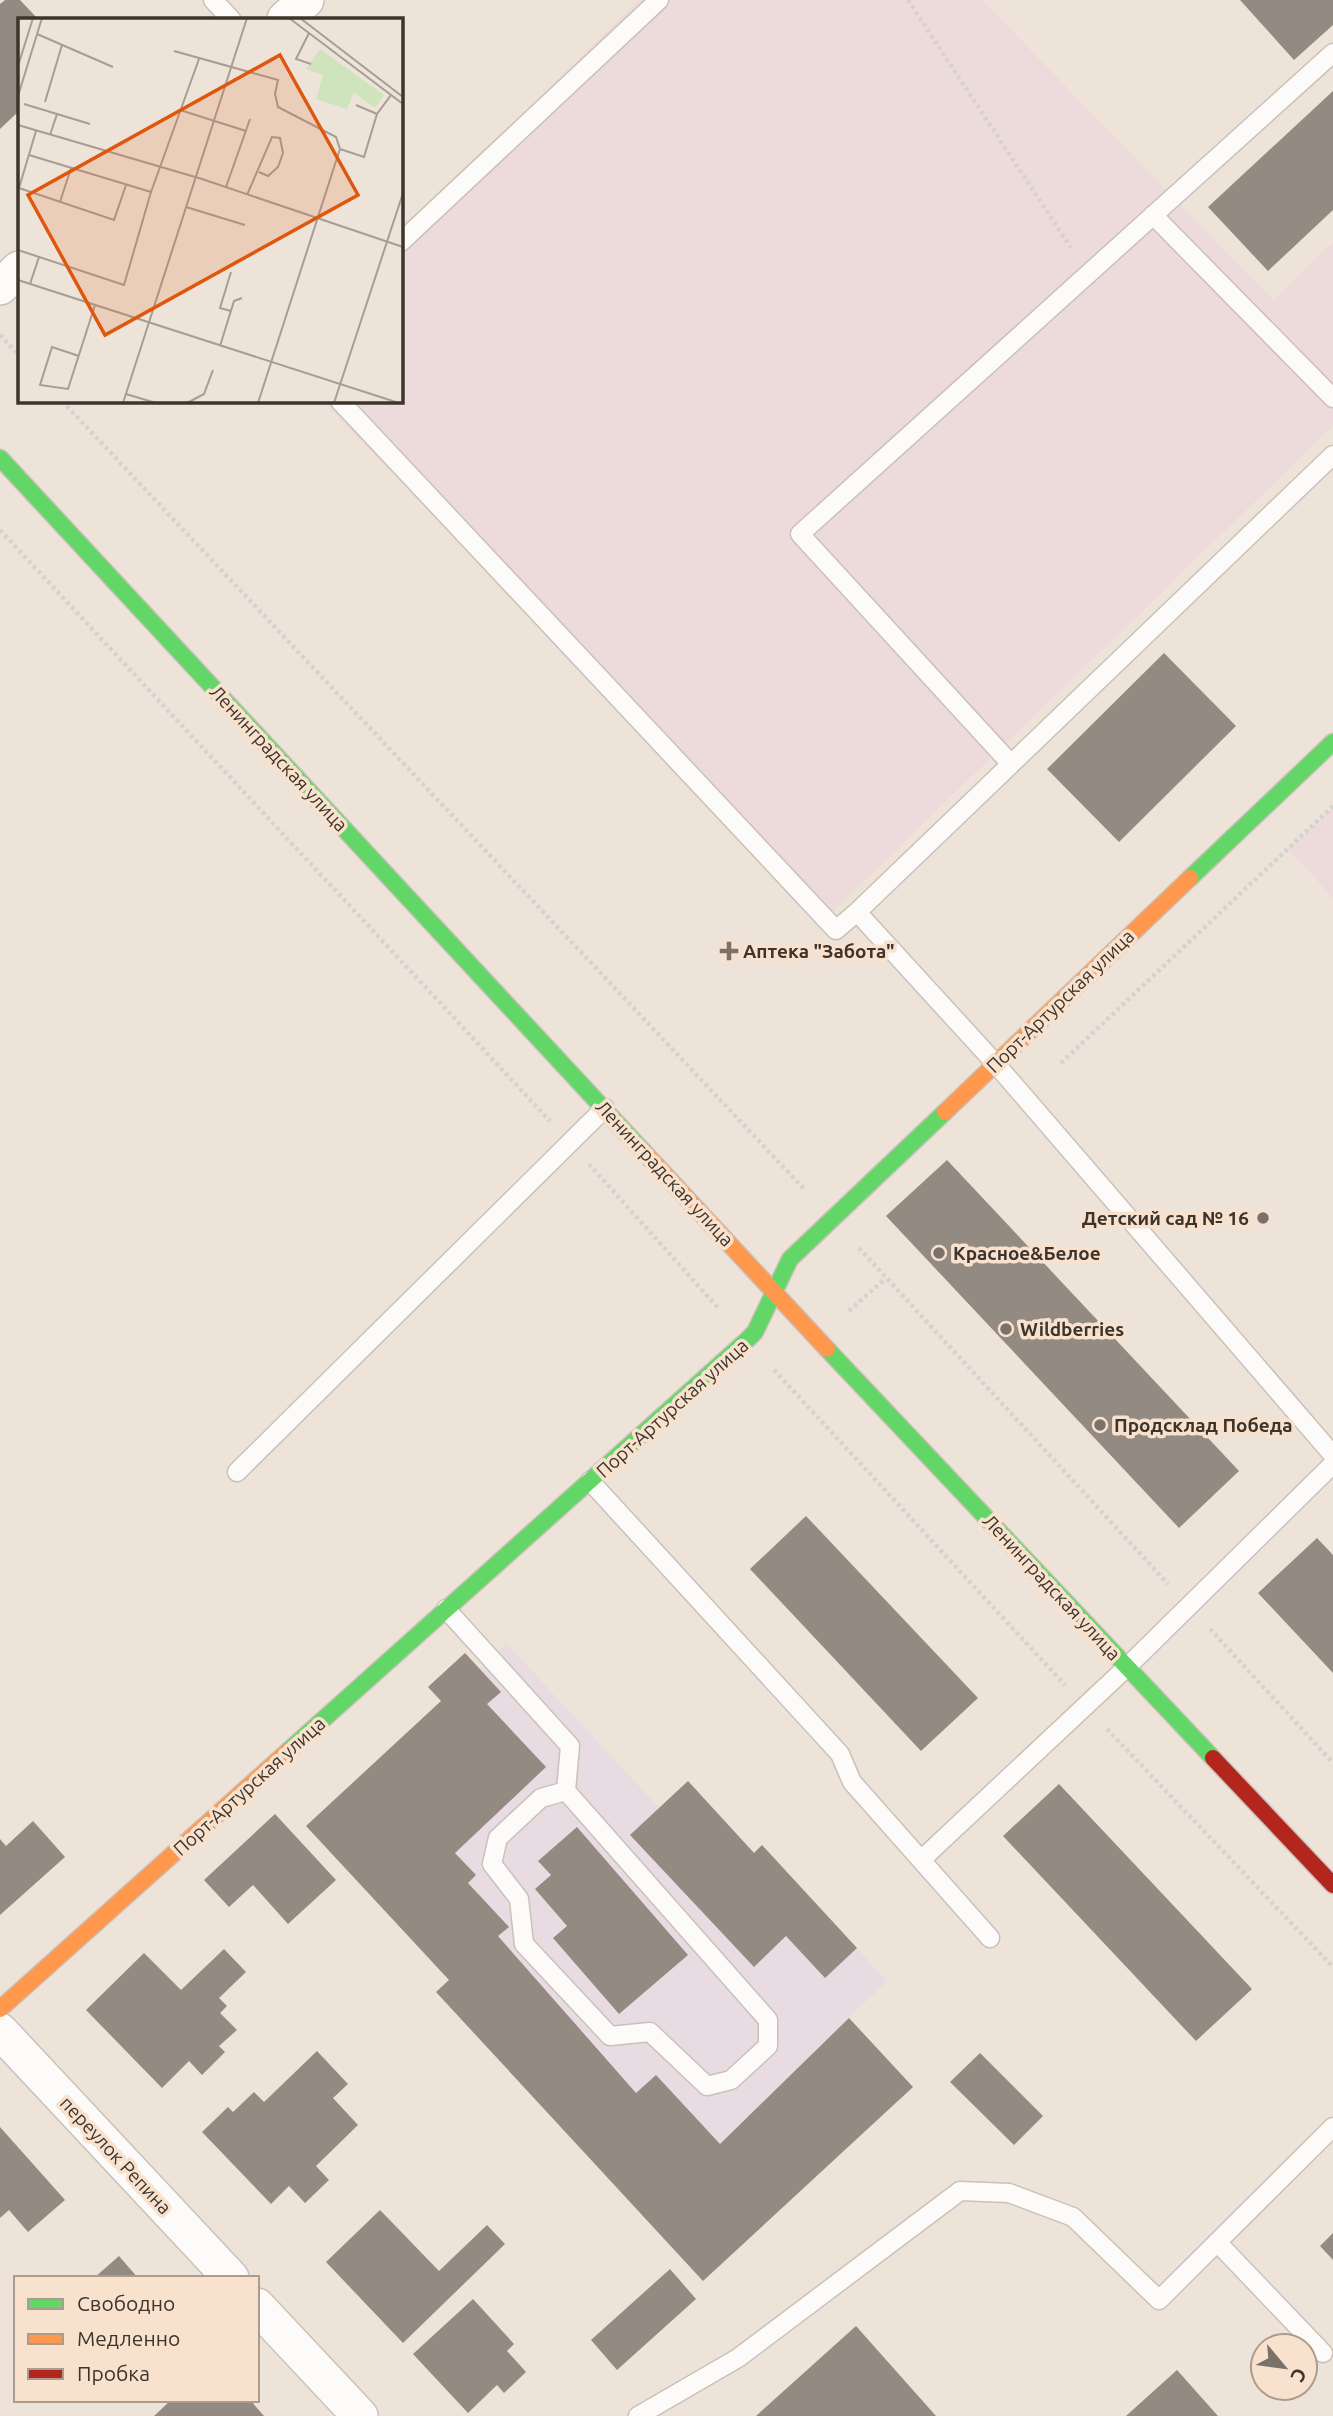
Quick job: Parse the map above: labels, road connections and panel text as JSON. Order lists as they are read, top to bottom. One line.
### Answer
{"streets":{"main road":["Ленинградская улица","Порт-Артурская улица"],"street":["переулок Репина"]},"crossings":[["Ленинградская улица","Порт-Артурская улица"]],"places":{"health":["Аптека \"Забота\""],"other":["Детский сад № 16","Красное&Белое","Wildberries","Продсклад Победа"]},"legend":["Свободно","Медленно","Пробка"],"north":"bottom right"}
